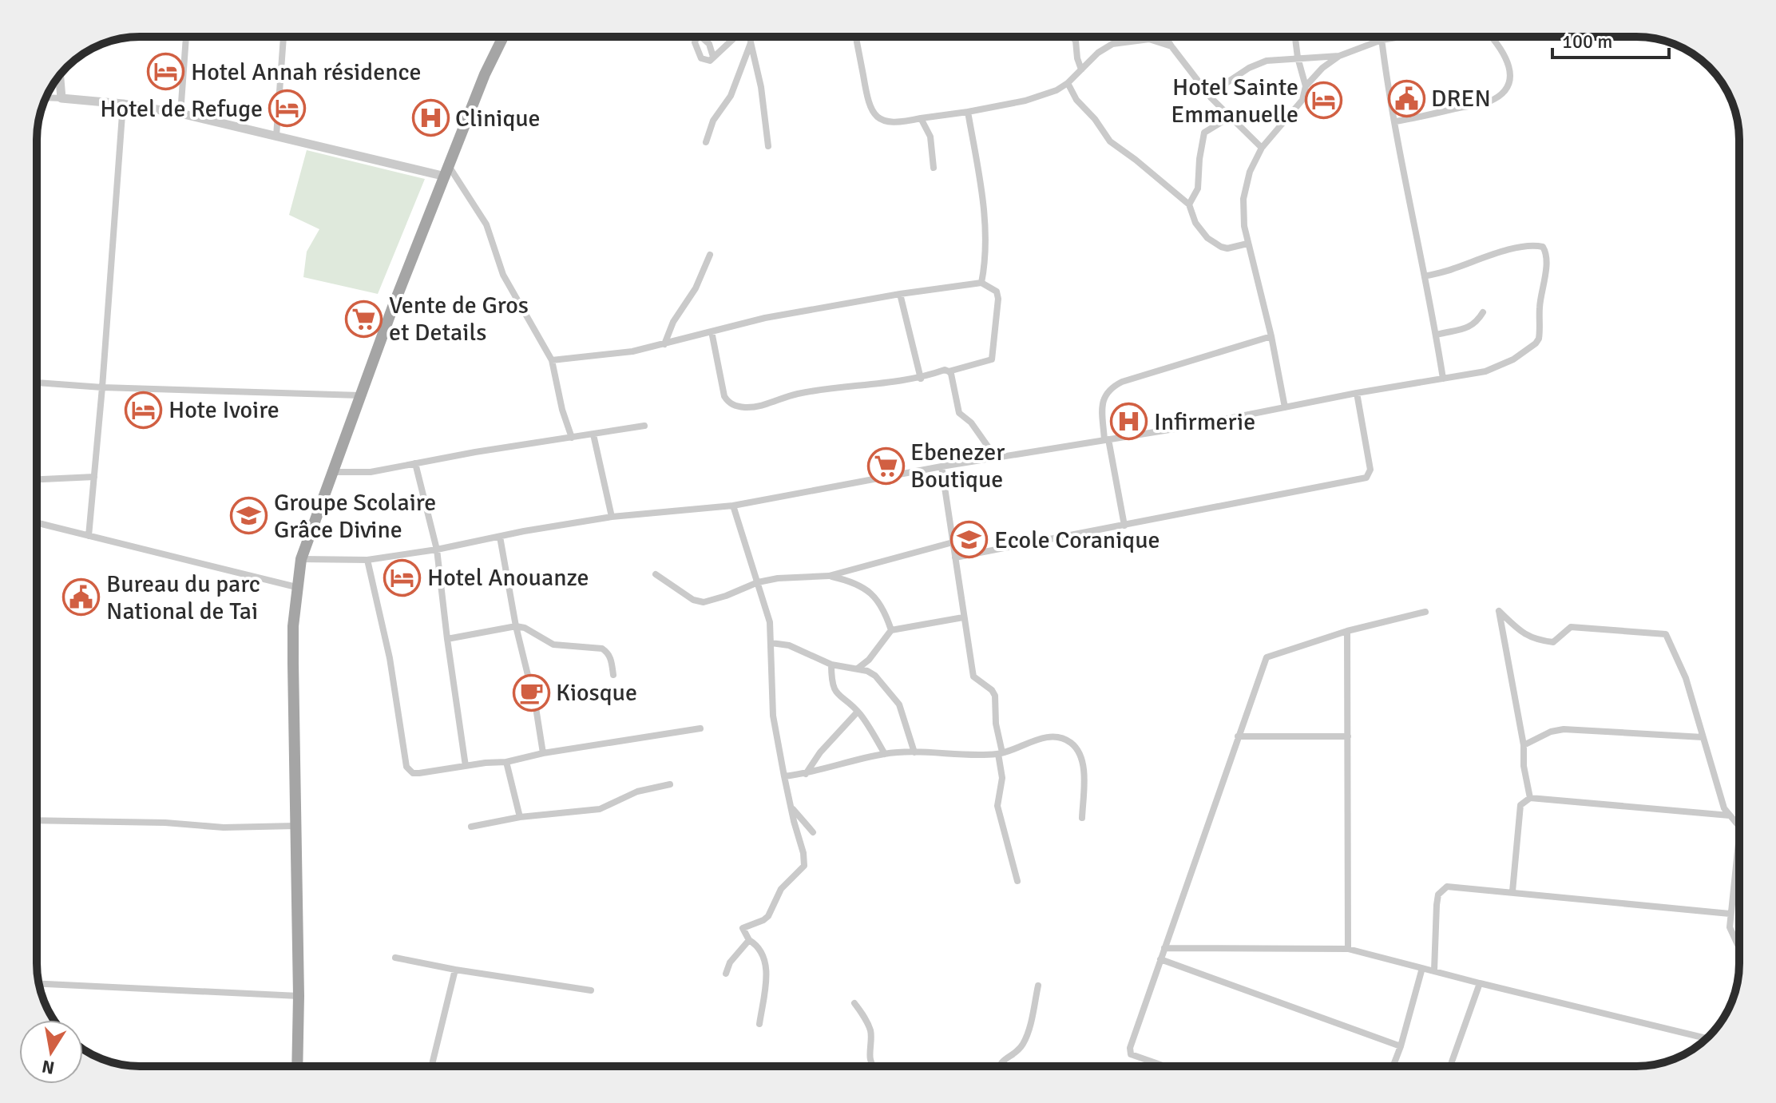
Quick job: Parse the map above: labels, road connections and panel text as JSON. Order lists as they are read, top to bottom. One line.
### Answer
{"places":{"hotel":["Hotel Annah résidence","Hotel Sainte Emmanuelle","Hotel de Refuge","Hote Ivoire","Hotel Anouanze"],"public building":["DREN","Bureau du parc National de Tai"],"hospital":["Clinique","Infirmerie"],"supermarket":["Vente de Gros et Details","Ebenezer Boutique"],"school or university":["Groupe Scolaire Grâce Divine","Ecole Coranique"],"cafe":["Kiosque"]},"scale_bar":"100 m","north":"bottom"}
